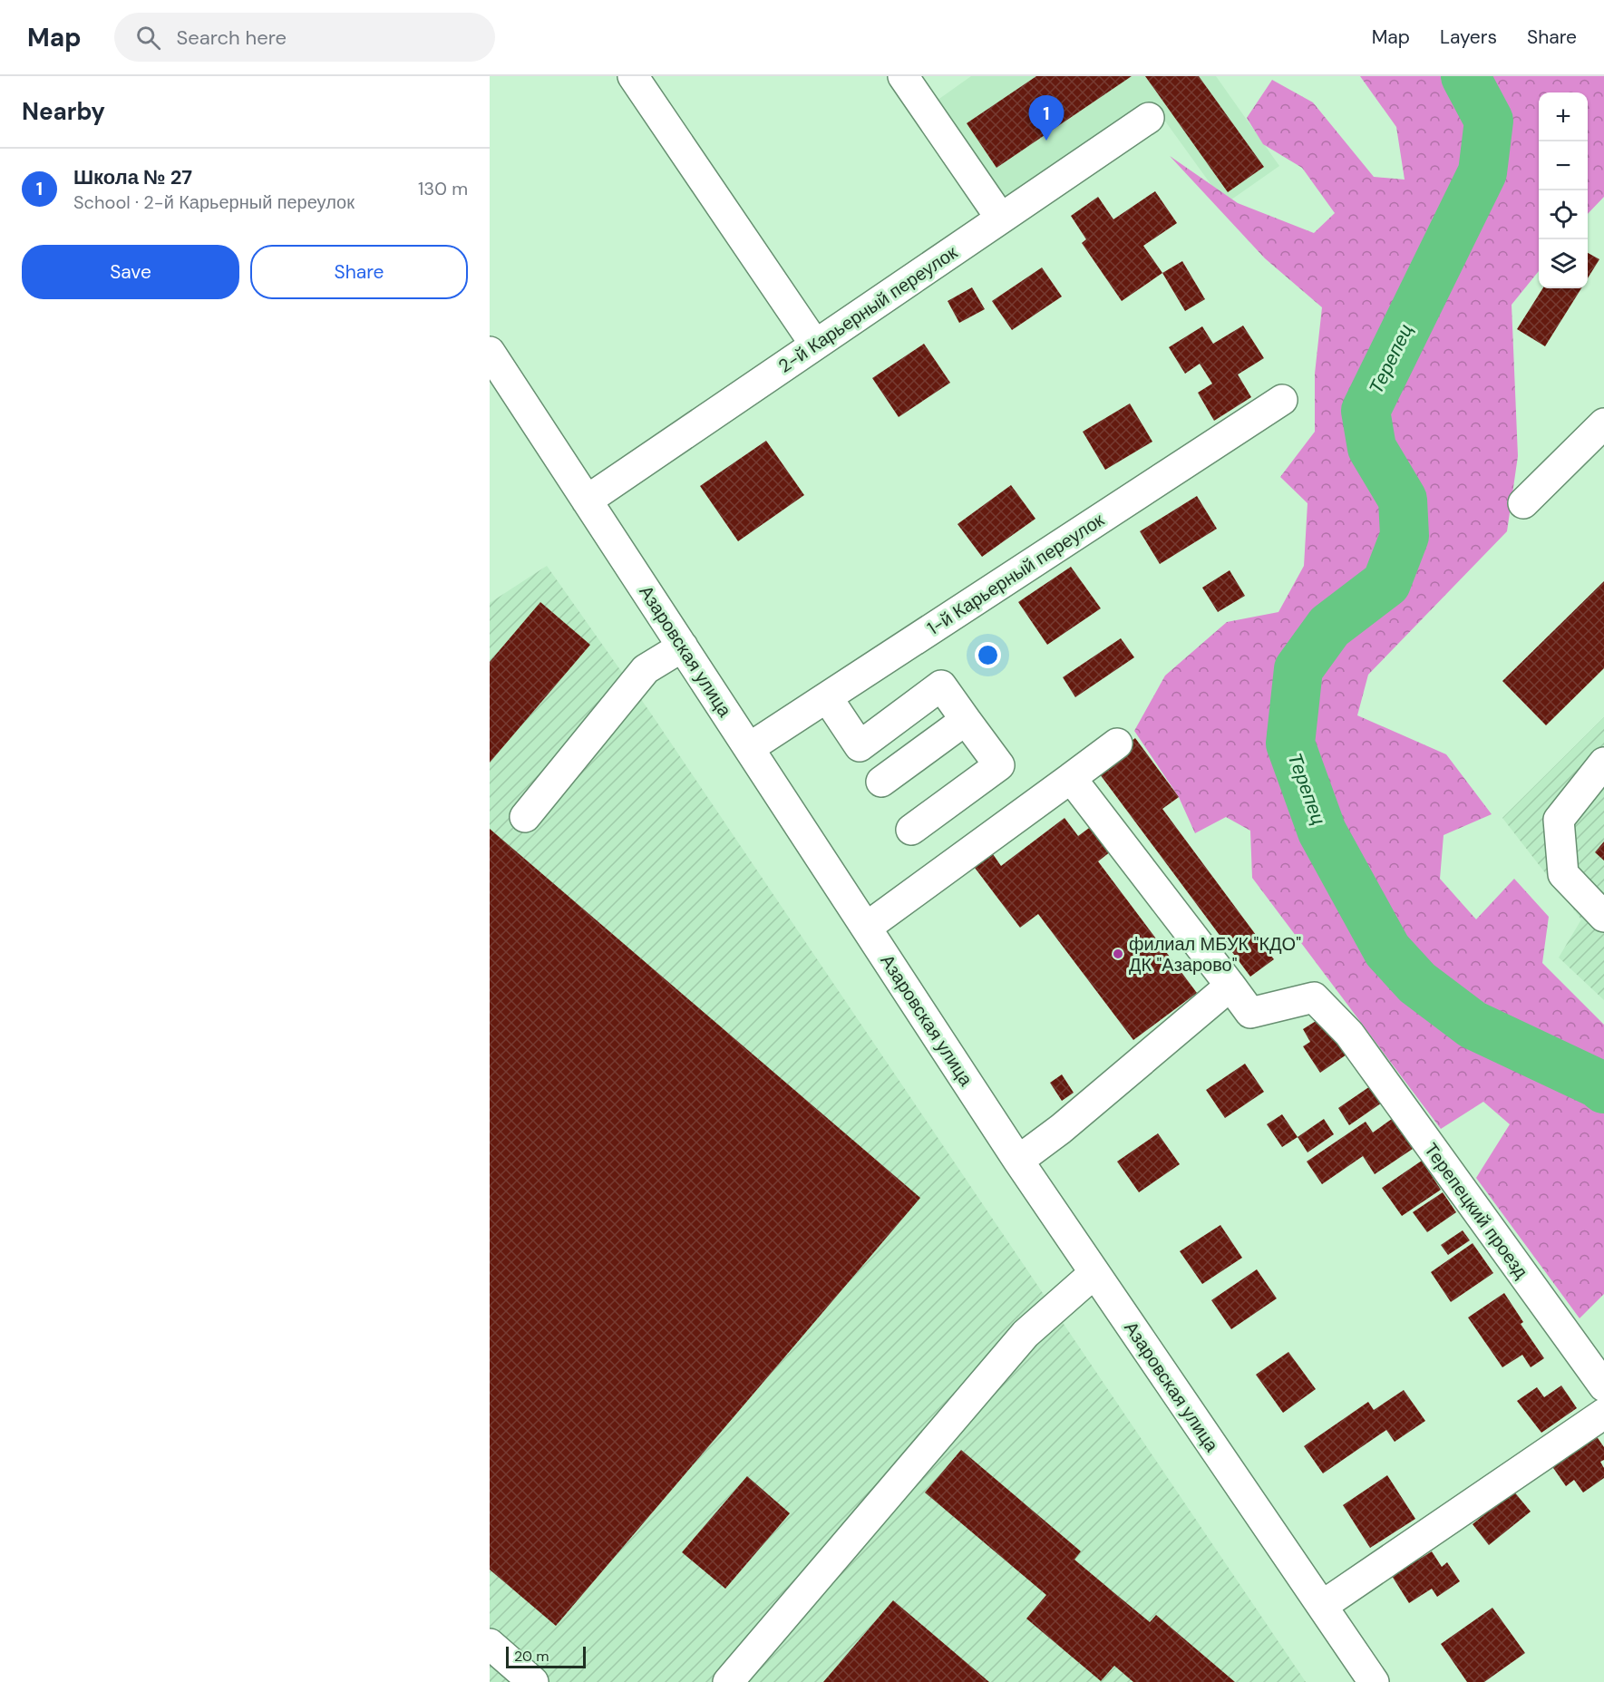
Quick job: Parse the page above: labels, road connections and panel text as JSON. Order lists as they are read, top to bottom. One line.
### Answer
{"streets":{"street":["2-й Карьерный переулок","1-й Карьерный переулок","Азаровская улица","Терепецкий проезд"]},"crossings":[["2-й Карьерный переулок","Азаровская улица"],["1-й Карьерный переулок","Азаровская улица"]],"water":["Терепец"],"places":["филиал МБУК \"КДО\" ДК \"Азарово\""],"scale_bar":"20 m","page":{"header":"Map","search":"Search here","nav":["Map","Layers","Share"],"heading":"Nearby","map_buttons":["+","−"],"pins":"1","list":[{"mark":"1","name":"Школа № 27","note":"School · 2-й Карьерный переулок","value":"130 m"}],"buttons":["Save","Share"],"scale":"20 m"}}
